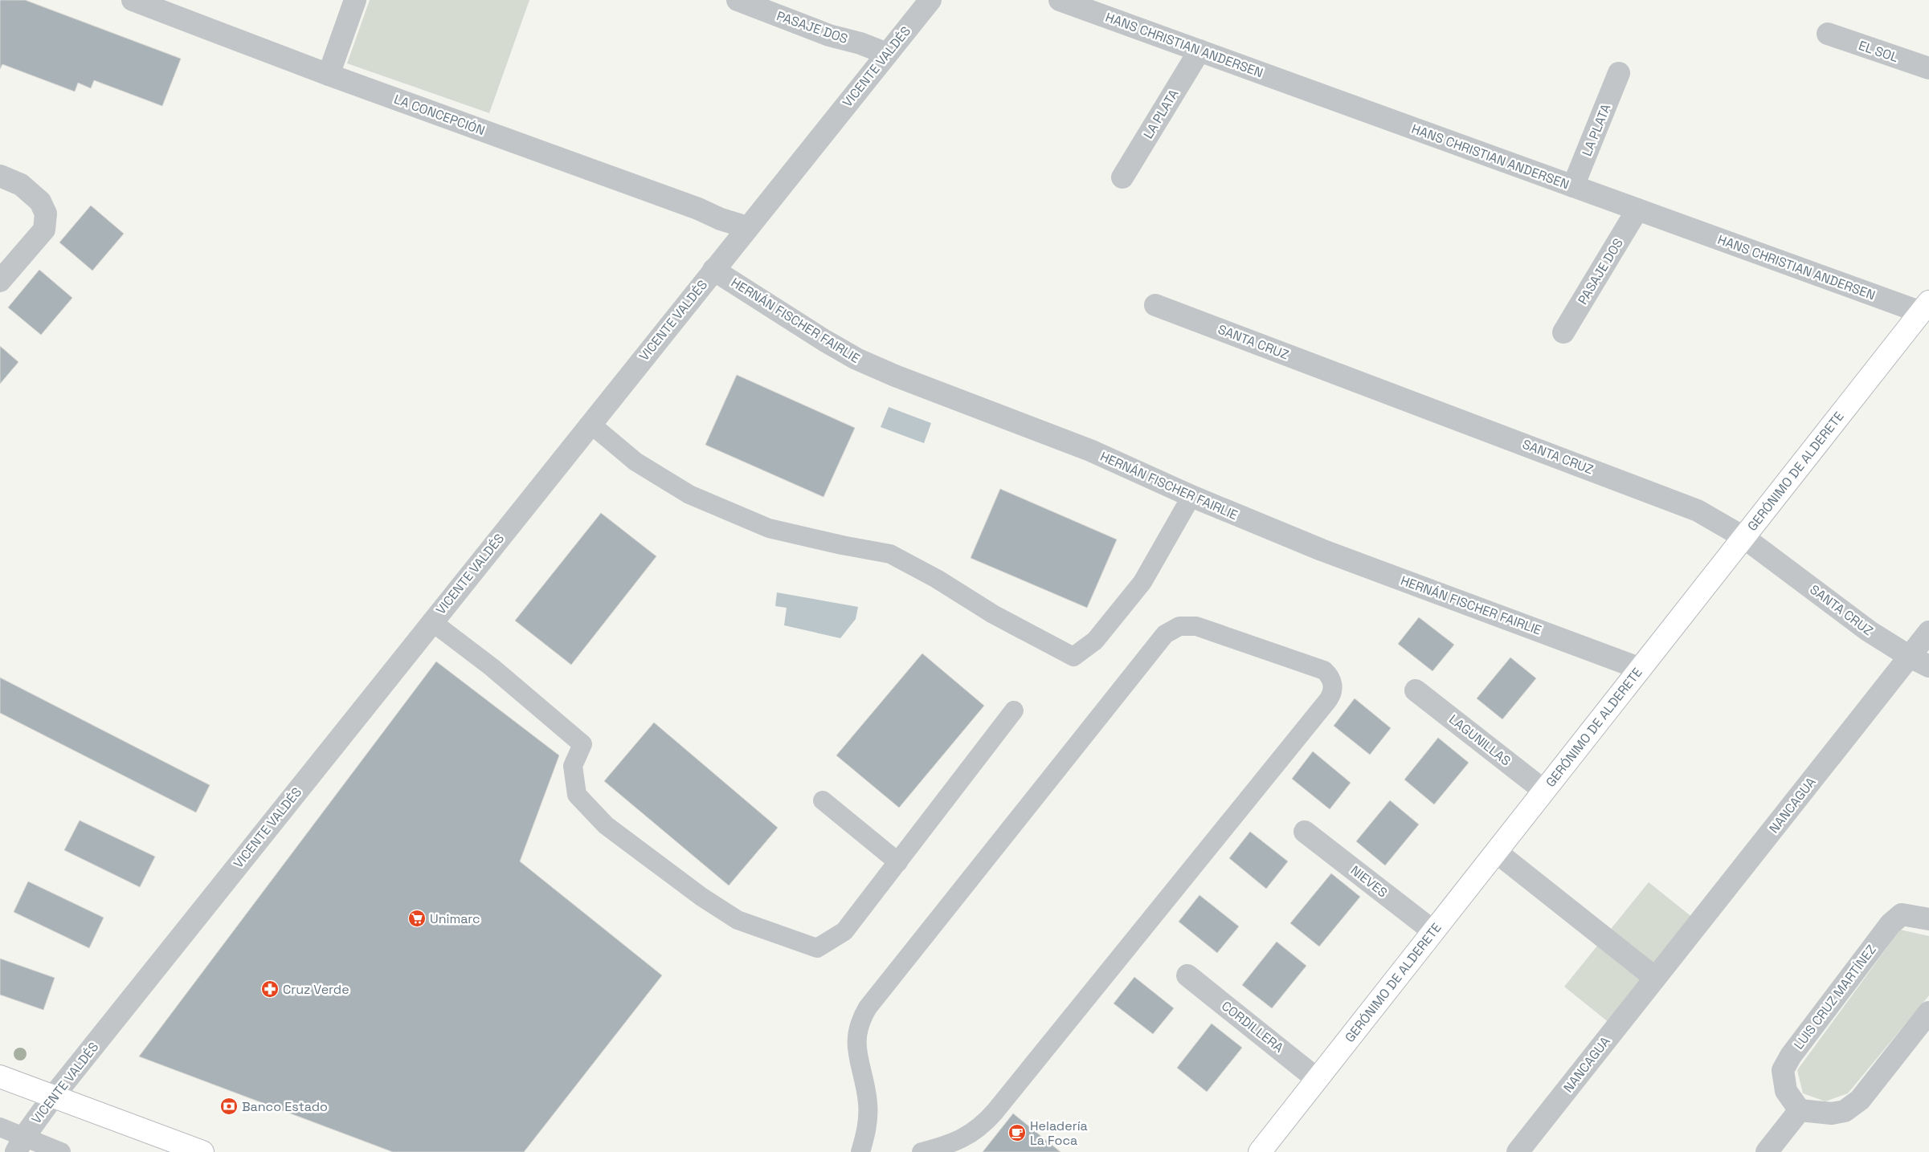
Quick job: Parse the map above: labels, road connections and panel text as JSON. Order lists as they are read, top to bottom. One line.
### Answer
{"streets":{"main road":["GERÓNIMO DE ALDERETE"],"street":["PASAJE DOS","HANS CHRISTIAN ANDERSEN","EL SOL","VICENTE VALDÉS","LA PLATA","LA CONCEPCIÓN","HERNÁN FISCHER FAIRLIE","SANTA CRUZ","LAGUNILLAS","NANCAGUA","NIEVES","LUIS CRUZ MARTÍNEZ","CORDILLERA"]},"crossings":[["PASAJE DOS","HANS CHRISTIAN ANDERSEN"],["PASAJE DOS","VICENTE VALDÉS"],["HANS CHRISTIAN ANDERSEN","LA PLATA"],["HANS CHRISTIAN ANDERSEN","GERÓNIMO DE ALDERETE"],["VICENTE VALDÉS","LA CONCEPCIÓN"],["VICENTE VALDÉS","HERNÁN FISCHER FAIRLIE"],["HERNÁN FISCHER FAIRLIE","GERÓNIMO DE ALDERETE"],["SANTA CRUZ","GERÓNIMO DE ALDERETE"],["SANTA CRUZ","NANCAGUA"],["GERÓNIMO DE ALDERETE","LAGUNILLAS"],["GERÓNIMO DE ALDERETE","NIEVES"],["GERÓNIMO DE ALDERETE","CORDILLERA"]],"places":{"supermarket":["Unimarc"],"pharmacy":["Cruz Verde"],"bank":["Banco Estado"],"cafe":["Heladería La Foca"]}}
